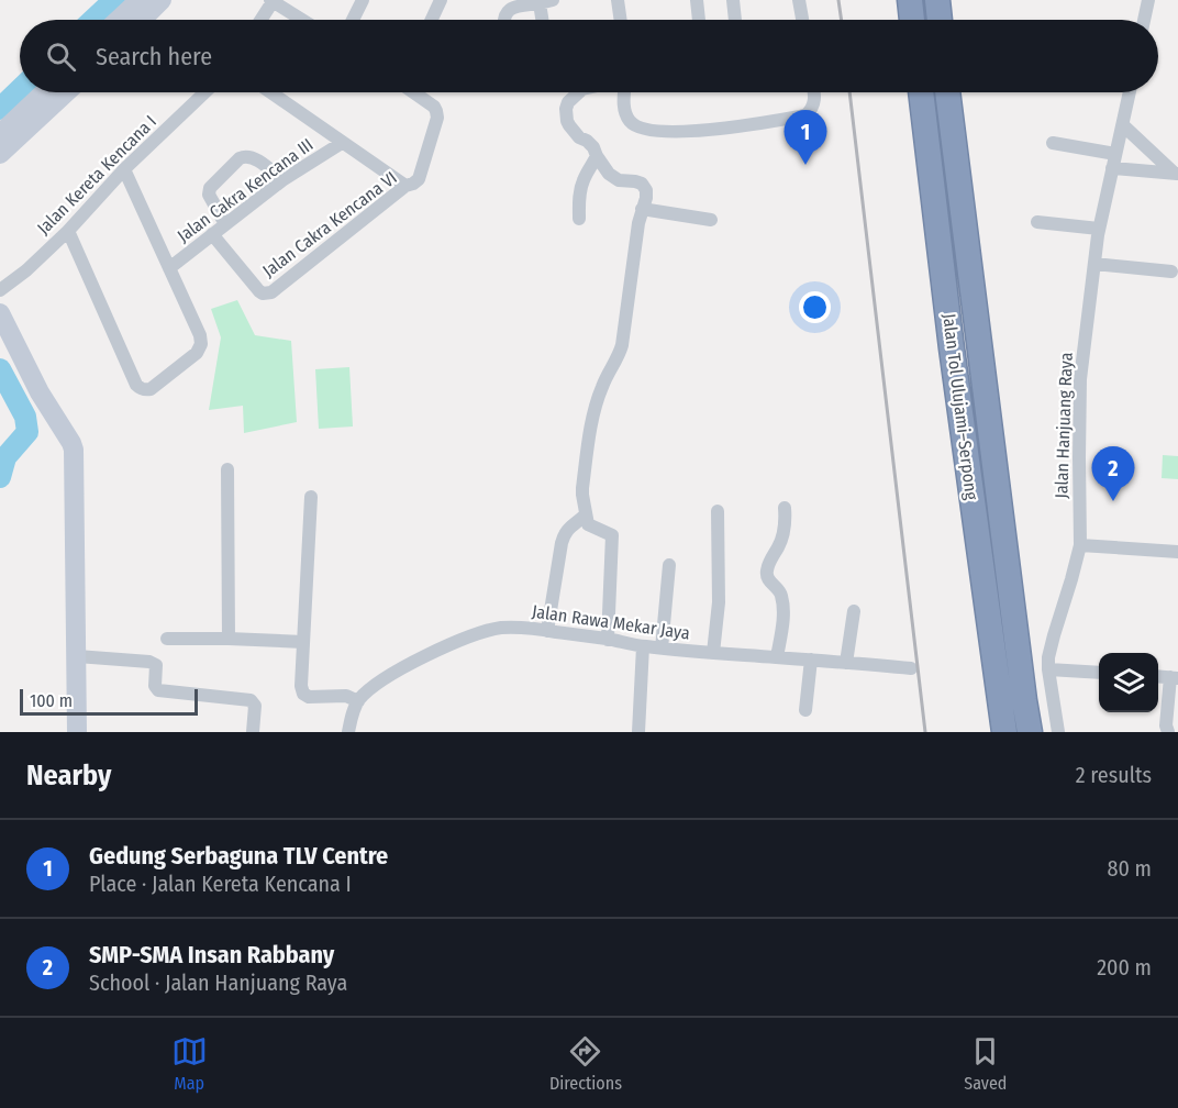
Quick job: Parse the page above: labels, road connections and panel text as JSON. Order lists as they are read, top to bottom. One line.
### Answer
{"streets":{"highway":["Jalan Tol Ulujami–Serpong"],"street":["Jalan Kereta Kencana I","Jalan Cakra Kencana III","Jalan Cakra Kencana VI","Jalan Hanjuang Raya","Jalan Rawa Mekar Jaya"]},"crossings":[["Jalan Cakra Kencana III","Jalan Cakra Kencana VI"]],"scale_bar":"100 m","page":{"search":"Search here","pins":["1","2"],"scale":"100 m","heading":["Nearby","2 results"],"list":[{"mark":"1","name":"Gedung Serbaguna TLV Centre","note":"Place · Jalan Kereta Kencana I","value":"80 m"},{"mark":"2","name":"SMP-SMA Insan Rabbany","note":"School · Jalan Hanjuang Raya","value":"200 m"}],"nav":["Map","Directions","Saved"]}}
